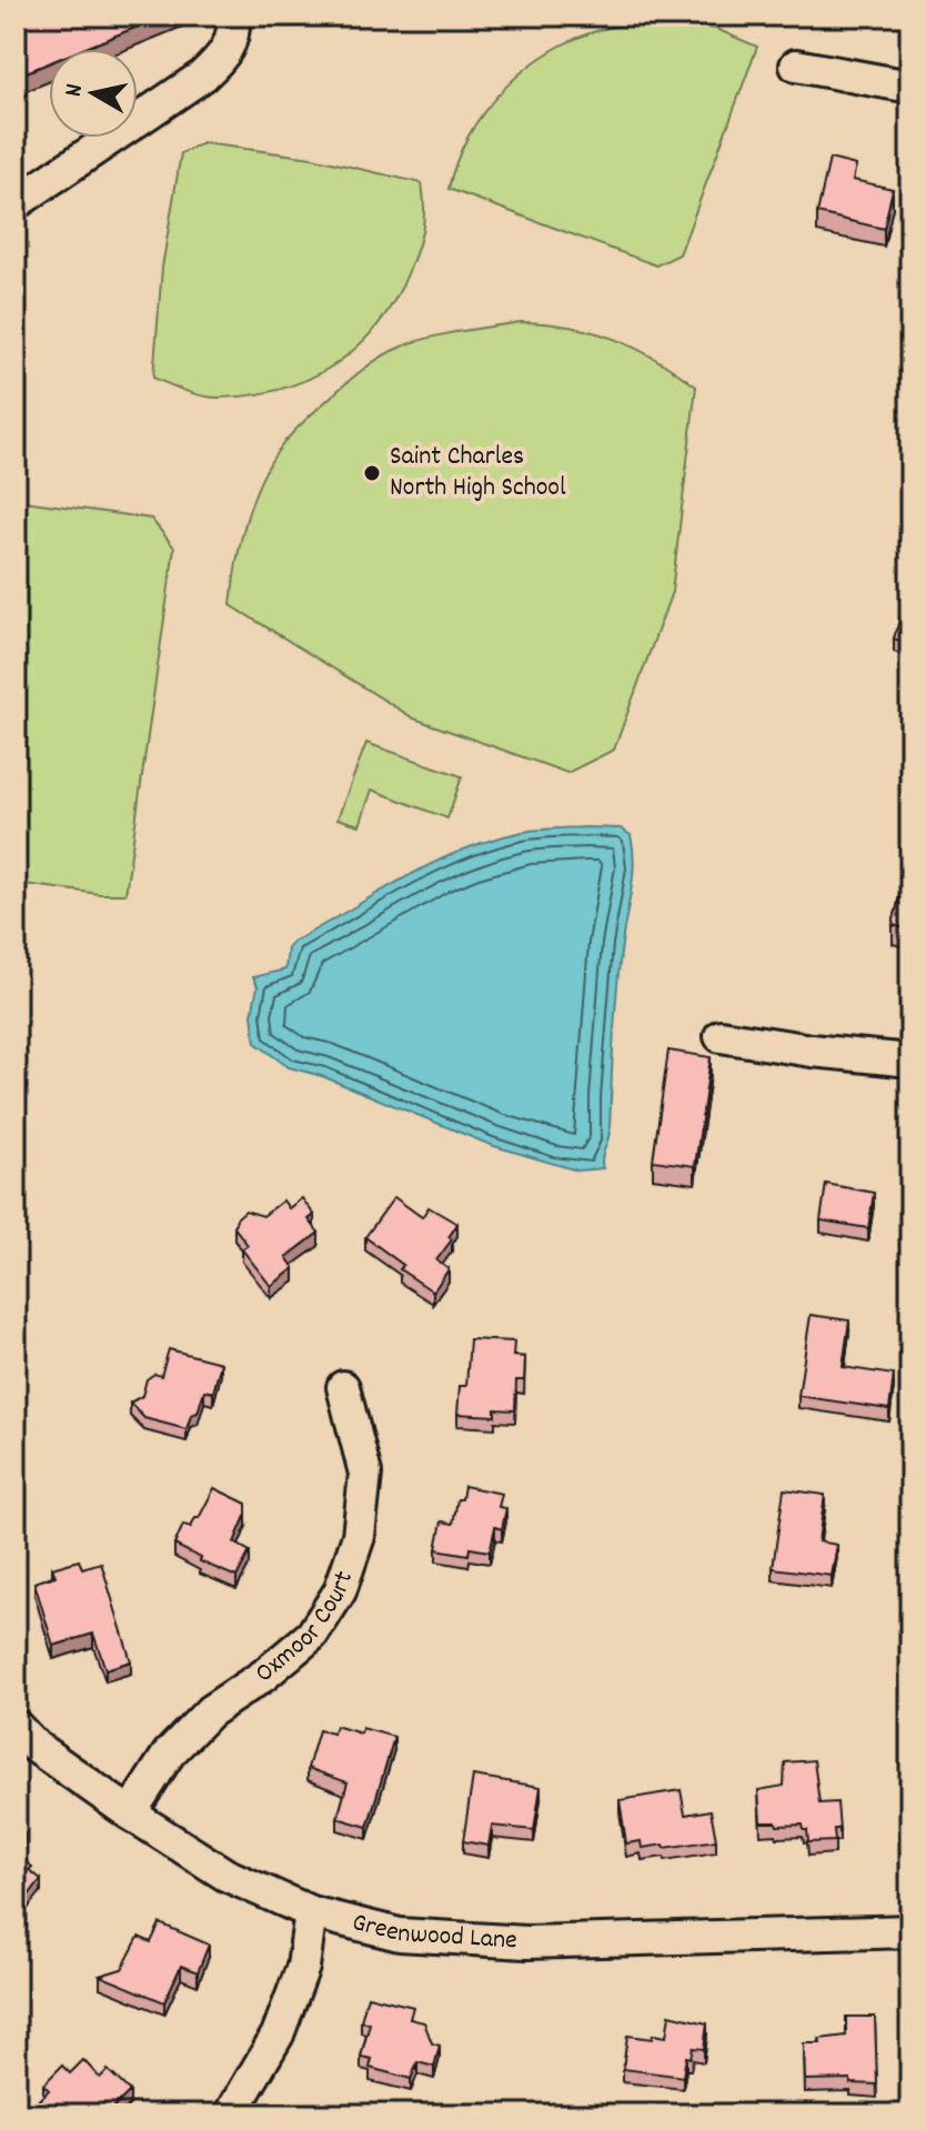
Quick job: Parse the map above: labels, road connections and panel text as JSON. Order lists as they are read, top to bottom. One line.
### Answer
{"streets":{"street":["Oxmoor Court","Greenwood Lane"]},"crossings":[["Oxmoor Court","Greenwood Lane"]],"places":["Saint Charles North High School"],"north":"left"}
